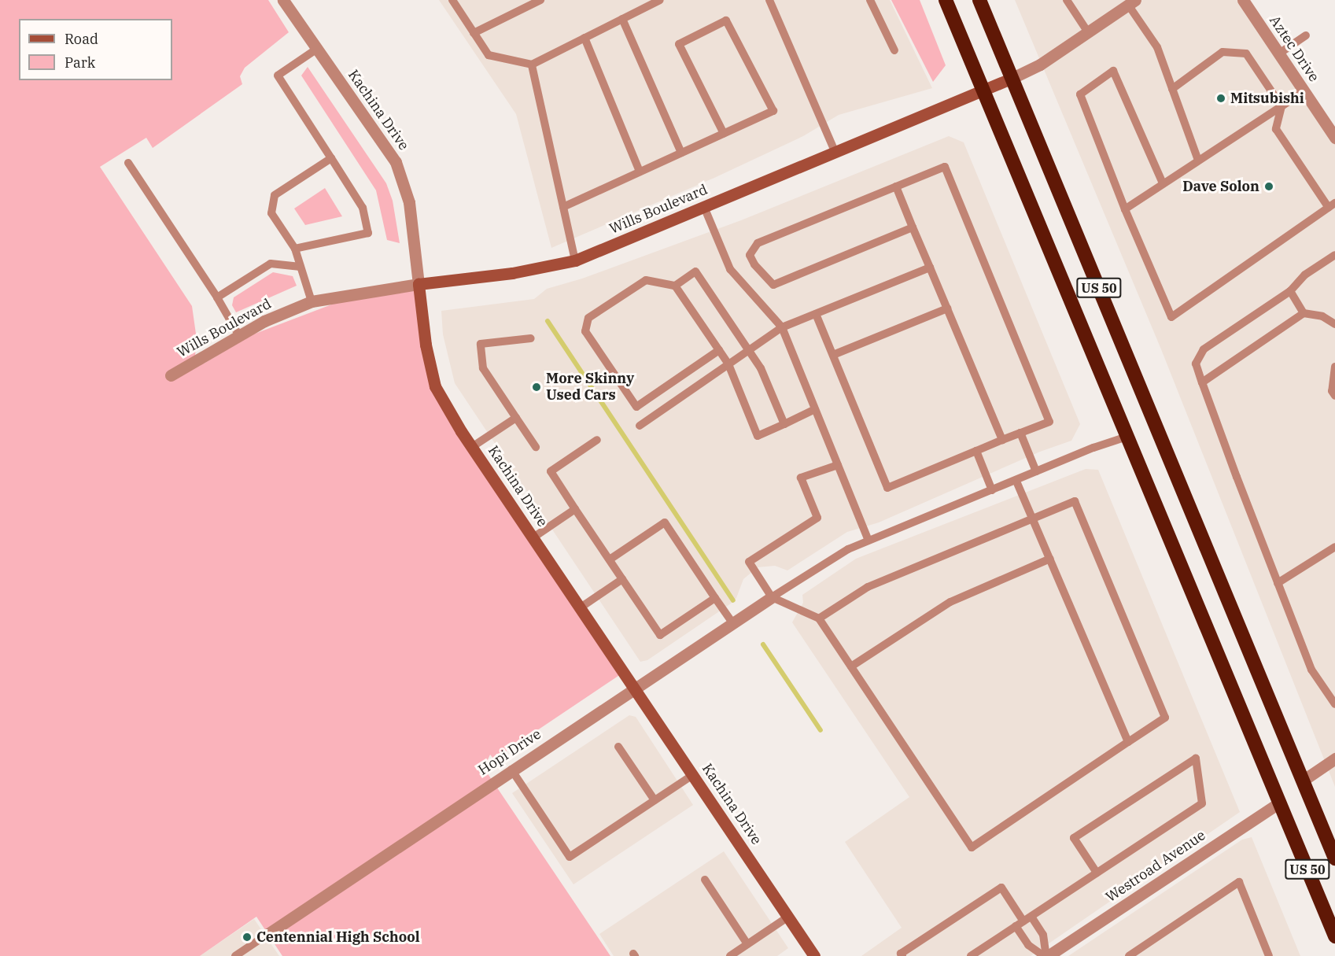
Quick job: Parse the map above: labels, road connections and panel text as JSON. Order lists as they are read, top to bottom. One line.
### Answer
{"streets":{"highway":["US 50"],"street":["Aztec Drive","Kachina Drive","Wills Boulevard","Hopi Drive","Westroad Avenue"]},"crossings":[["Kachina Drive","Wills Boulevard"],["Kachina Drive","Hopi Drive"],["Wills Boulevard","US 50"],["US 50","Westroad Avenue"]],"places":["Mitsubishi","Dave Solon","More Skinny Used Cars","Centennial High School"],"legend":["Road","Park"]}
